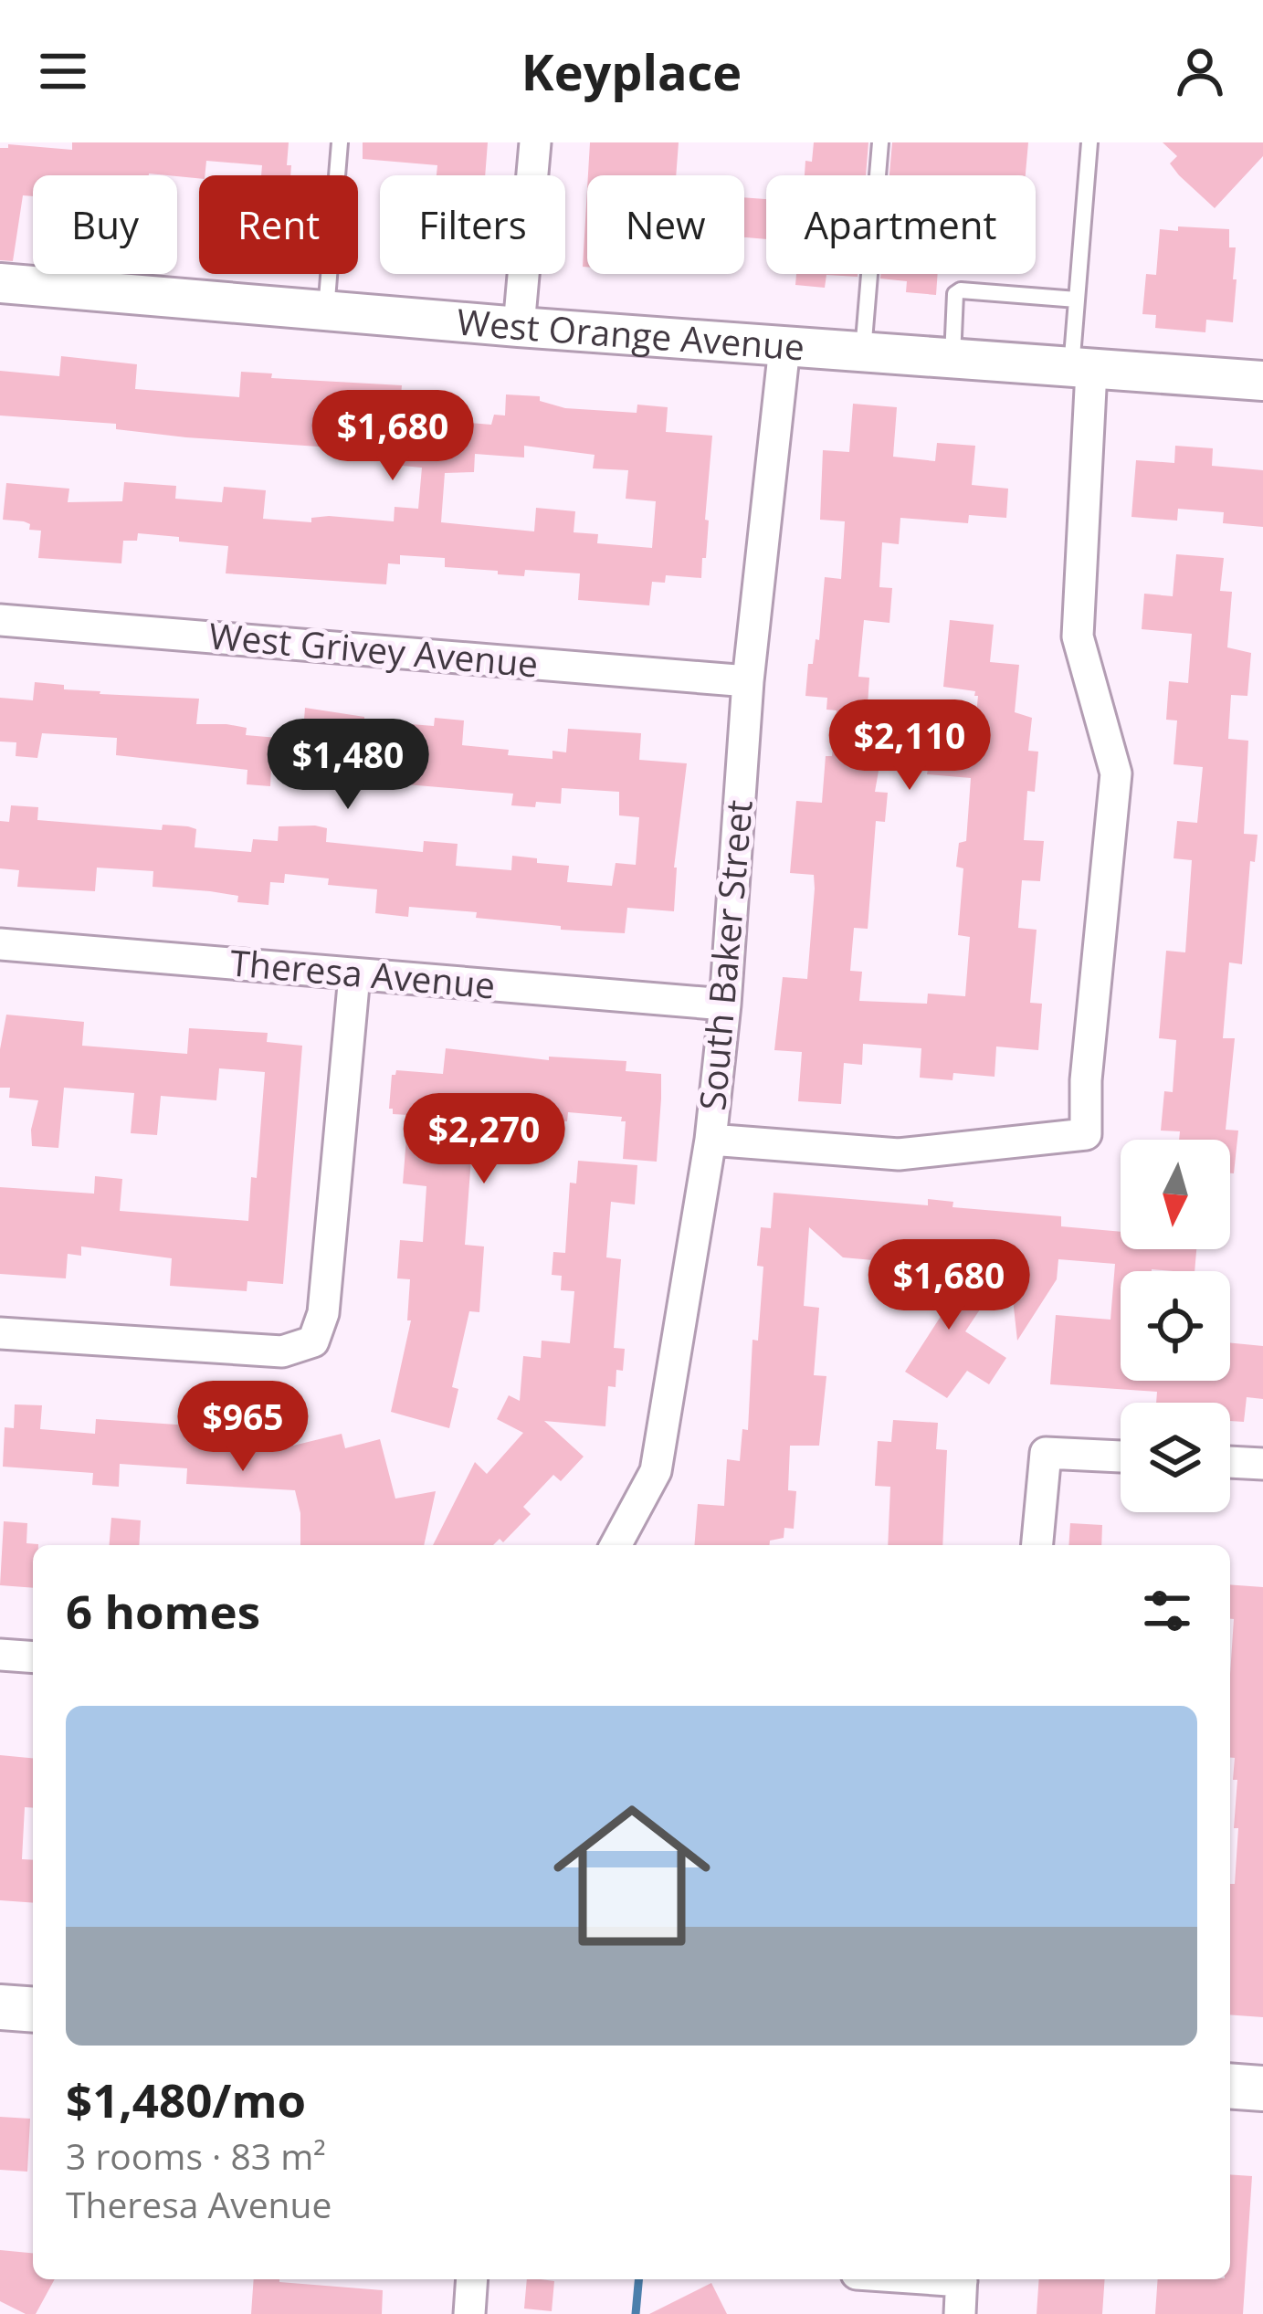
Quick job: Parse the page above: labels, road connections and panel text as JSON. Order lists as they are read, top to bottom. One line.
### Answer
{"streets":{"street":["West Orange Avenue","West Grivey Avenue","South Baker Street","Theresa Avenue"]},"crossings":[["West Orange Avenue","South Baker Street"],["West Grivey Avenue","South Baker Street"],["South Baker Street","Theresa Avenue"]],"north":"bottom","page":{"header":"Keyplace","chip":["Buy","Rent","Filters","New","Apartment"],"price":["$1,680","$2,110","$1,480","$2,270","$1,680","$965"],"heading":"6 homes","list":[{"name":"$1,480/mo","note":"3 rooms · 83 m² · Theresa Avenue"}]}}
